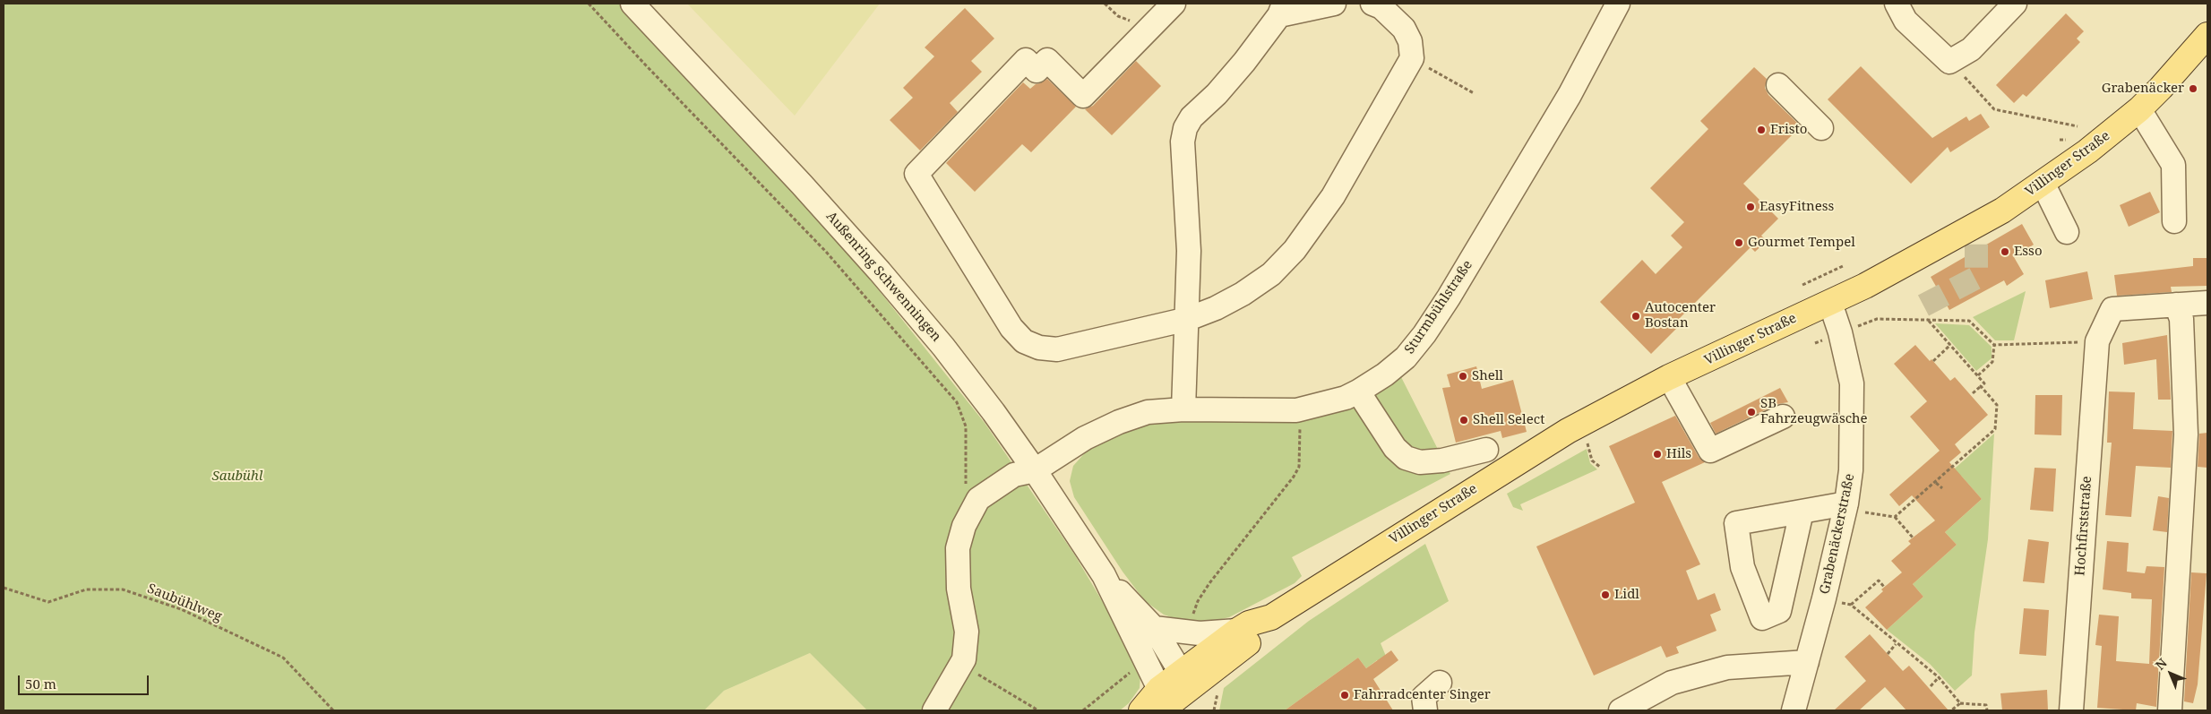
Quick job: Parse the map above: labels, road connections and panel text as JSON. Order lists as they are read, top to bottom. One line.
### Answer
{"streets":{"main road":["Villinger Straße"],"street":["Außenring Schwenningen","Sturmbühlstraße","Hochfirststraße","Grabenäckerstraße"],"path":["Saubühlweg"]},"crossings":[["Villinger Straße","Außenring Schwenningen"],["Villinger Straße","Grabenäckerstraße"],["Außenring Schwenningen","Sturmbühlstraße"]],"parks":["Saubühl"],"places":["Grabenäcker","Fristo","EasyFitness","Gourmet Tempel","Esso","Autocenter Bostan","Shell","SB Fahrzeugwäsche","Shell Select","Hils","Lidl","Fahrradcenter Singer"],"scale_bar":"50 m","north":"top left"}
